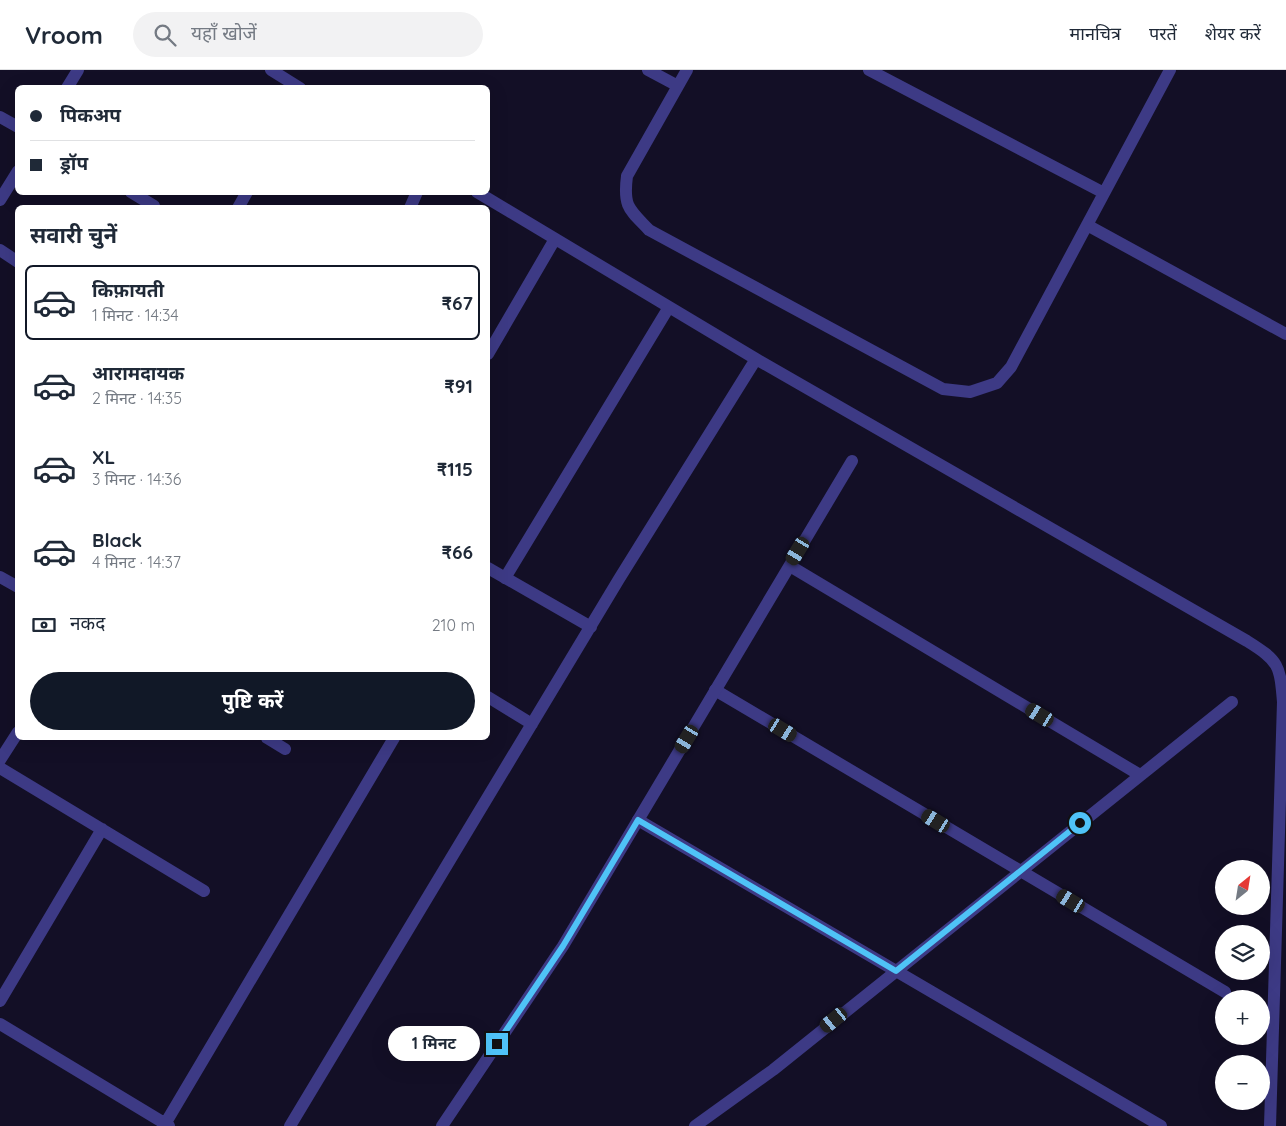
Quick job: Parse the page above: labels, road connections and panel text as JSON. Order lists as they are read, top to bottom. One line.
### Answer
{"north":"top right","page":{"header":"Vroom","search":"यहाँ खोजें","nav":["मानचित्र","परतें","शेयर करें"],"banner":["पिकअप","ड्रॉप"],"heading":"सवारी चुनें","list":[{"name":"किफ़ायती","note":"1 मिनट · 14:34","value":"₹67"},{"name":"आरामदायक","note":"2 मिनट · 14:35","value":"₹91"},{"name":"XL","note":"3 मिनट · 14:36","value":"₹115"},{"name":"Black","note":"4 मिनट · 14:37","value":"₹66"}],"pay":["नकद","210 m"],"buttons":"पुष्टि करें","map_buttons":["+","−"],"bubble":"1 मिनट"}}
